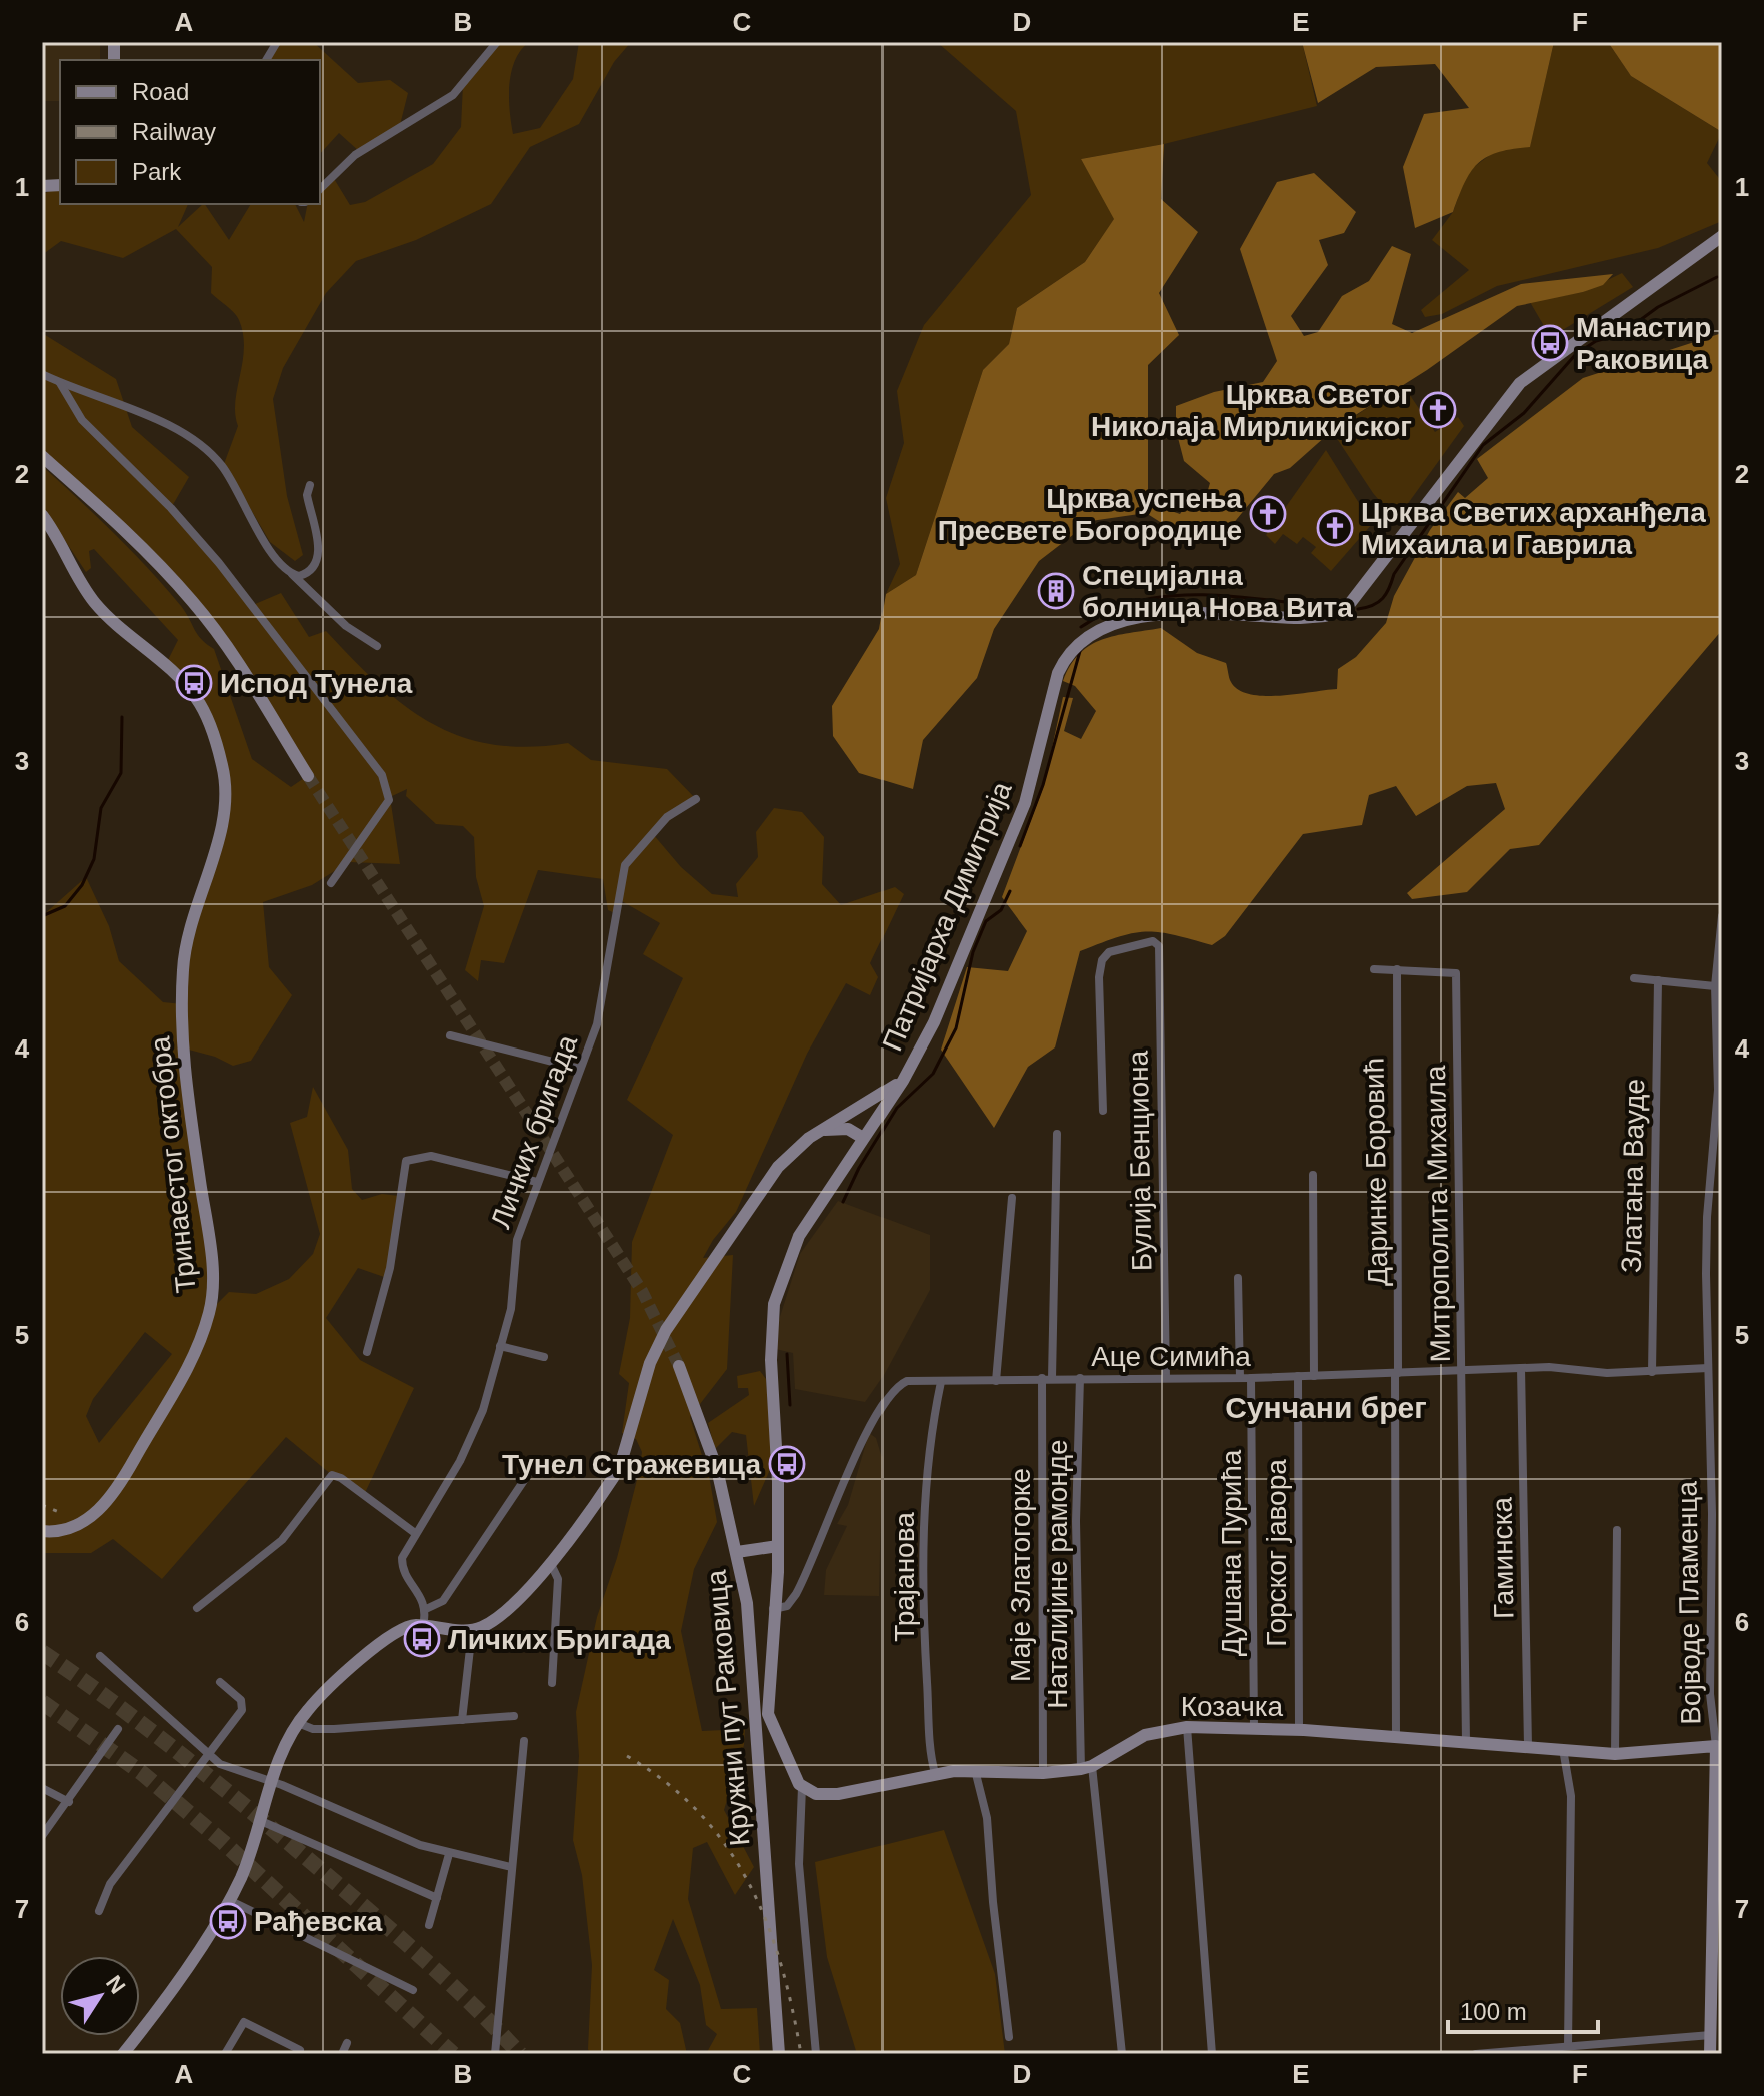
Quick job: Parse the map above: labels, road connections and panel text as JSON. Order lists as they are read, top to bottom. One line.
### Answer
{"streets":{"street":["Патријарха Димитрија","Личких бригада","Булија Бенциона","Тринаестог октобра","Даринке Боровић","Златана Вауде","Митрополита Михаила","Аце Симића","Душана Пурића","Горског јавора","Гаминска","Наталијине рамонде","Маје Златогорке","Трајанова","Војводе Пламенца","Козачка","Кружни пут Раковица"]},"crossings":[["Патријарха Димитрија","Аце Симића"],["Булија Бенциона","Аце Симића"],["Даринке Боровић","Митрополита Михаила"],["Даринке Боровић","Аце Симића"],["Даринке Боровић","Козачка"],["Златана Вауде","Аце Симића"],["Митрополита Михаила","Аце Симића"],["Митрополита Михаила","Козачка"],["Аце Симића","Душана Пурића"],["Аце Симића","Горског јавора"],["Аце Симића","Гаминска"],["Аце Симића","Наталијине рамонде"],["Аце Симића","Маје Златогорке"],["Аце Симића","Трајанова"],["Аце Симића","Војводе Пламенца"],["Душана Пурића","Козачка"],["Горског јавора","Козачка"],["Гаминска","Козачка"],["Наталијине рамонде","Козачка"],["Маје Златогорке","Козачка"],["Трајанова","Козачка"],["Војводе Пламенца","Козачка"]],"districts":["Сунчани брег"],"places":{"bus stop":["Манастир Раковица","Испод Тунела","Тунел Стражевица","Личких Бригада","Рађевска"],"church":["Црква Светог Николаја Мирликијског","Црква успења Пресвете Богородице","Црква Светих арханђела Михаила и Гаврила"],"building":["Специјална болница Нова Вита"]},"legend":["Road","Railway","Park"],"scale_bar":"100 m","north":"top right","grid":{"columns":["A","B","C","D","E","F"],"rows":["1","2","3","4","5","6","7"]}}
